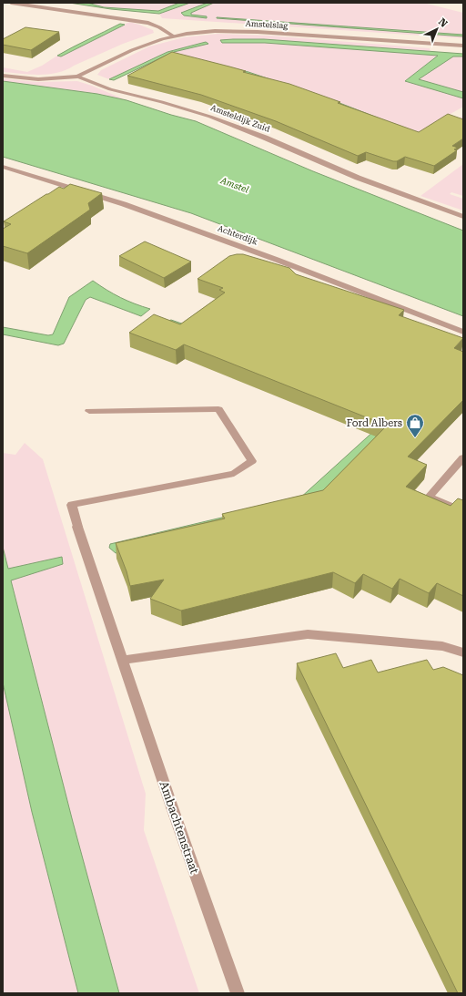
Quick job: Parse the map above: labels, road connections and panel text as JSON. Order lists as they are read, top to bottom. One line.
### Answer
{"streets":{"street":["Amstelslag","Amsteldijk Zuid","Achterdijk","Ambachtenstraat"]},"crossings":[["Amstelslag","Amsteldijk Zuid"]],"water":["Amstel"],"places":{"shop":["Ford Albers"]},"north":"top right"}
